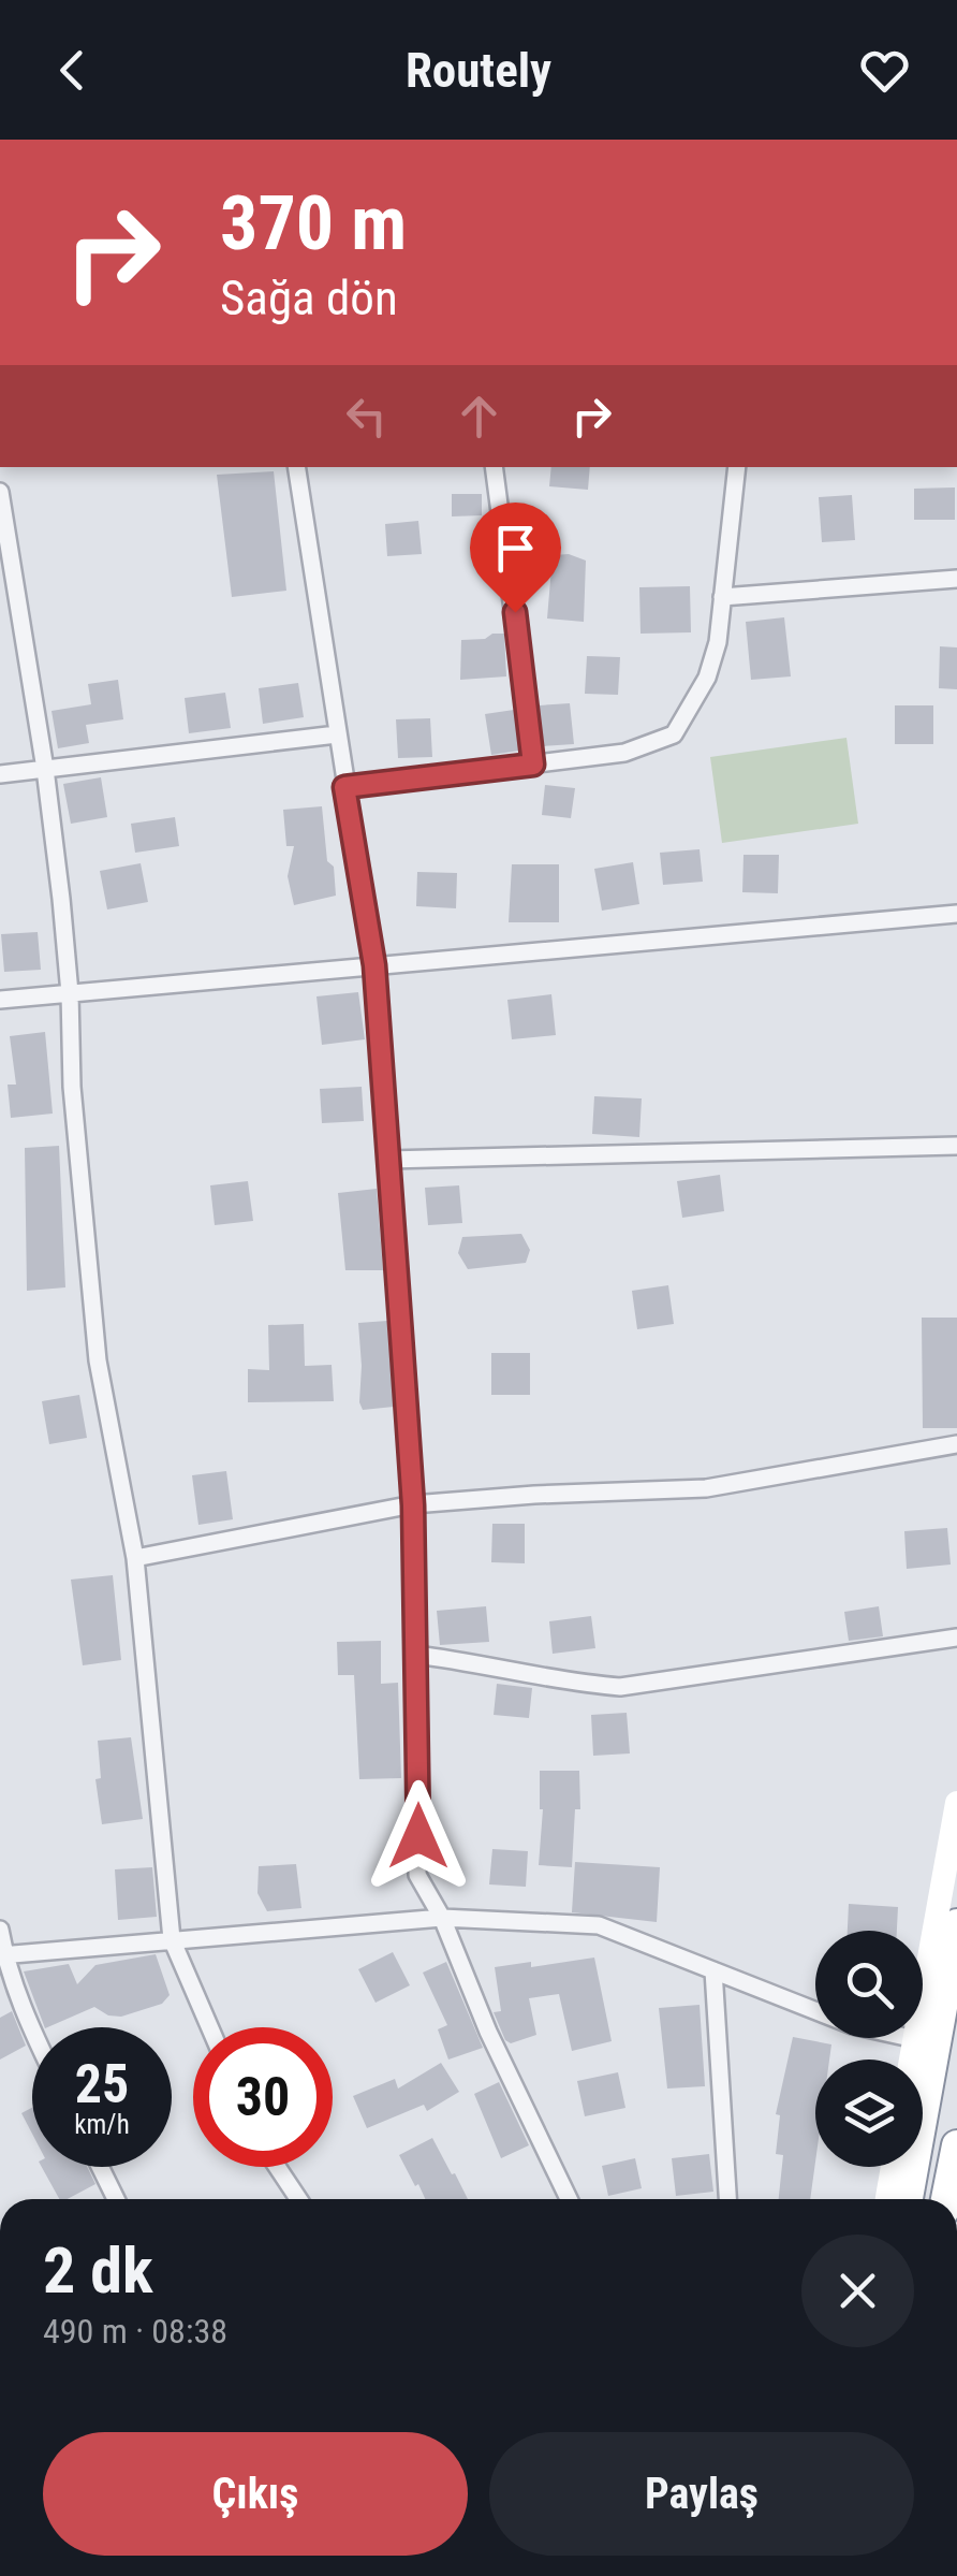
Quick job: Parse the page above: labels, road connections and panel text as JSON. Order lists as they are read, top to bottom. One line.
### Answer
{"page":{"header":"Routely","turn":["370 m","Sağa dön"],"speed":"25 km/h","limit":"30","heading":["2 dk","490 m · 08:38"],"buttons":["Çıkış","Paylaş"]}}
